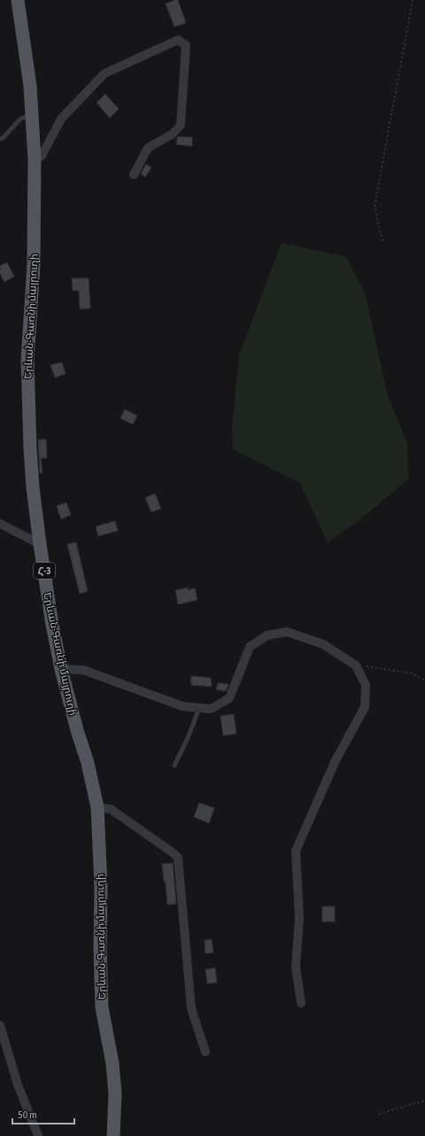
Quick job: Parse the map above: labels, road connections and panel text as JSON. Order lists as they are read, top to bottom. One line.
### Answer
{"streets":{"main road":["Երևան-Գառնի մայրուղի","Հ-3"]},"scale_bar":"50 m"}
